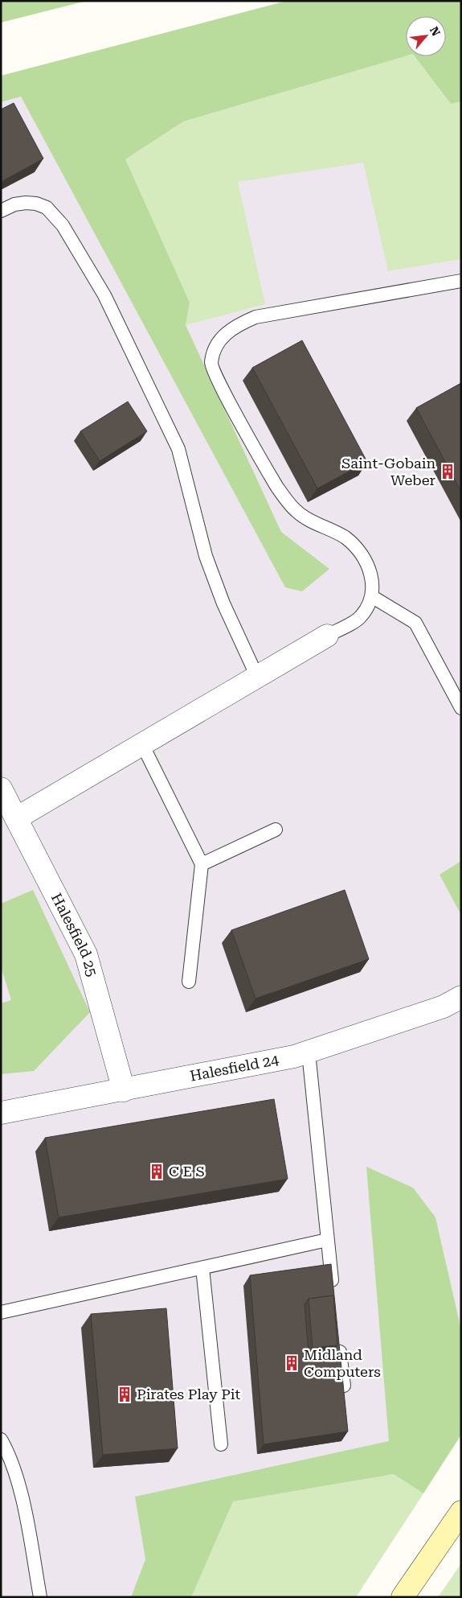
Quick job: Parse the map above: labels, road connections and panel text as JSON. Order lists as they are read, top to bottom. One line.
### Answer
{"streets":{"street":["Halesfield 25","Halesfield 24"]},"crossings":[["Halesfield 25","Halesfield 24"]],"places":{"building":["Saint-Gobain Weber","C E S","Midland Computers","Pirates Play Pit"]},"north":"top right"}
